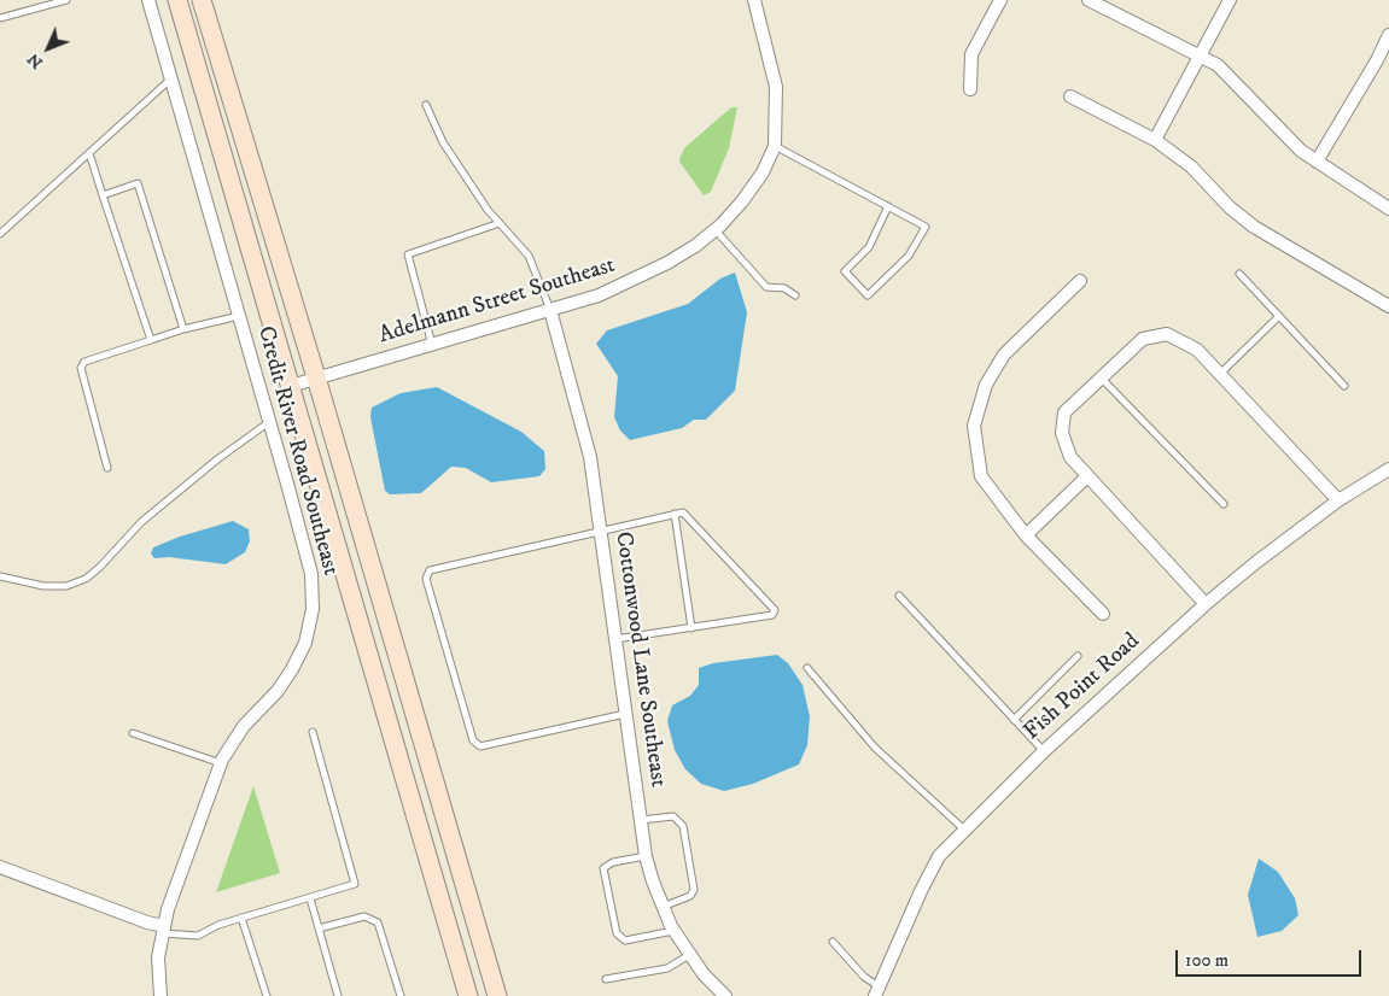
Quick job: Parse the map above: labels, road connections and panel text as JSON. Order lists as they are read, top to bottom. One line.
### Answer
{"streets":{"street":["Adelmann Street Southeast","Credit River Road Southeast","Cottonwood Lane Southeast","Fish Point Road"]},"crossings":[["Adelmann Street Southeast","Cottonwood Lane Southeast"]],"scale_bar":"100 m","north":"bottom left"}
